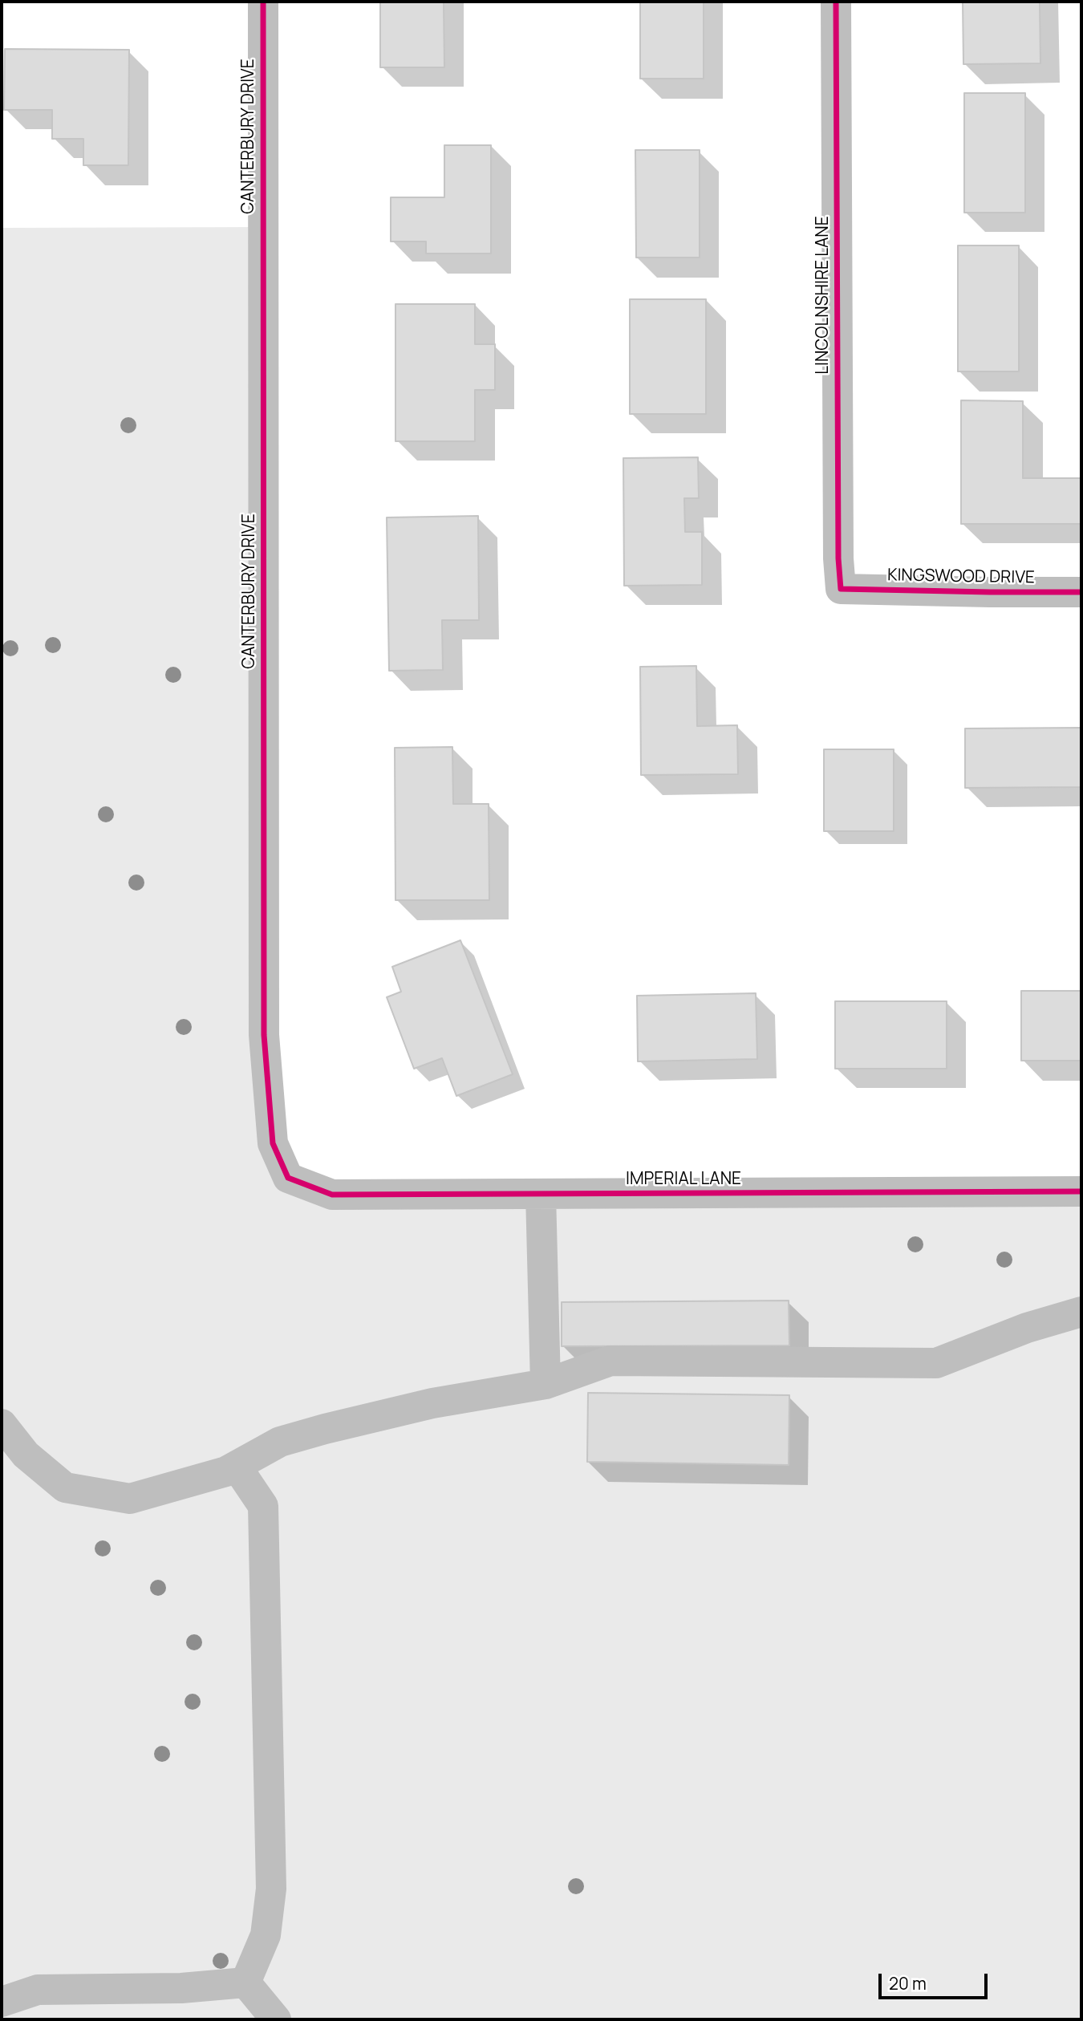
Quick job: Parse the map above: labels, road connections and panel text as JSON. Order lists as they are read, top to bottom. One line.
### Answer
{"streets":{"street":["CANTERBURY DRIVE","LINCOLNSHIRE LANE","KINGSWOOD DRIVE","IMPERIAL LANE"]},"crossings":[["CANTERBURY DRIVE","IMPERIAL LANE"],["LINCOLNSHIRE LANE","KINGSWOOD DRIVE"]],"scale_bar":"20 m"}
